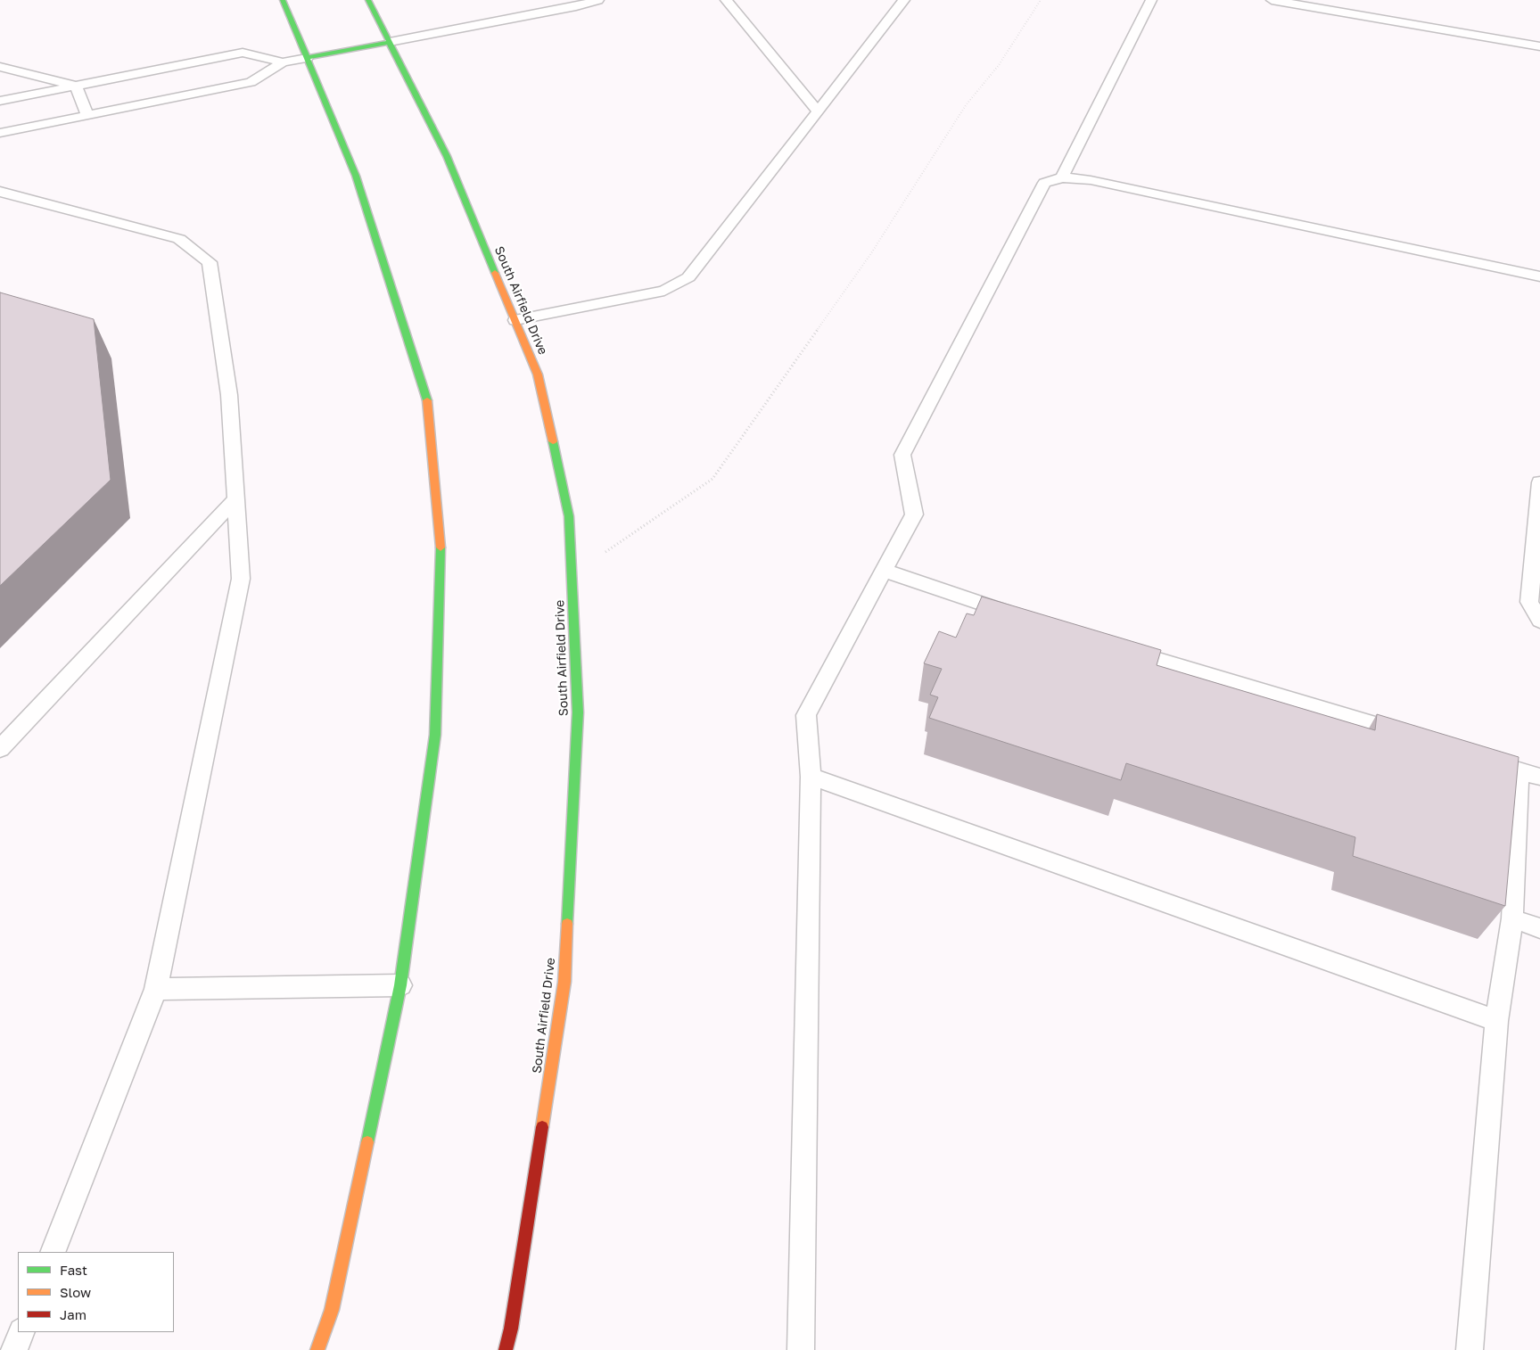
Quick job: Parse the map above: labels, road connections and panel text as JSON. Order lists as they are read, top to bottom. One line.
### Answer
{"streets":{"main road":["South Airfield Drive"]},"legend":["Fast","Slow","Jam"]}
